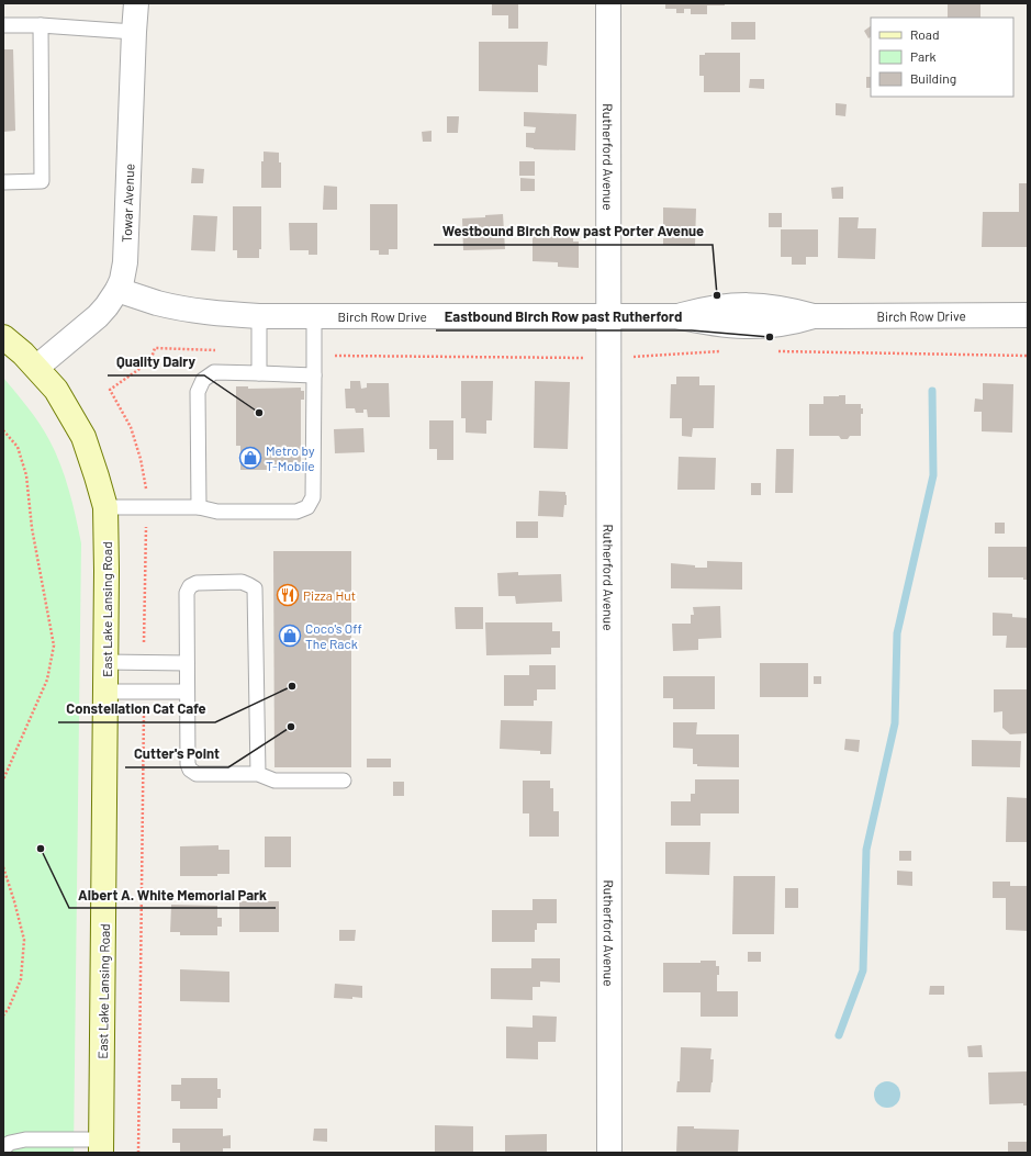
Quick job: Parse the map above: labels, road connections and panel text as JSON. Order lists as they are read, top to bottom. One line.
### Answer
{"streets":{"main road":["East Lake Lansing Road"],"street":["Rutherford Avenue","Towar Avenue","Birch Row Drive"]},"crossings":[["Rutherford Avenue","Birch Row Drive"],["Towar Avenue","Birch Row Drive"],["Towar Avenue","East Lake Lansing Road"]],"places":{"other":["Westbound Birch Row past Porter Avenue","Eastbound Birch Row past Rutherford","Quality Dairy","Constellation Cat Cafe","Cutter's Point","Albert A. White Memorial Park"],"shop":["Metro by T-Mobile","Coco's Off The Rack"],"restaurant":["Pizza Hut"]},"legend":["Road","Park","Building"]}
